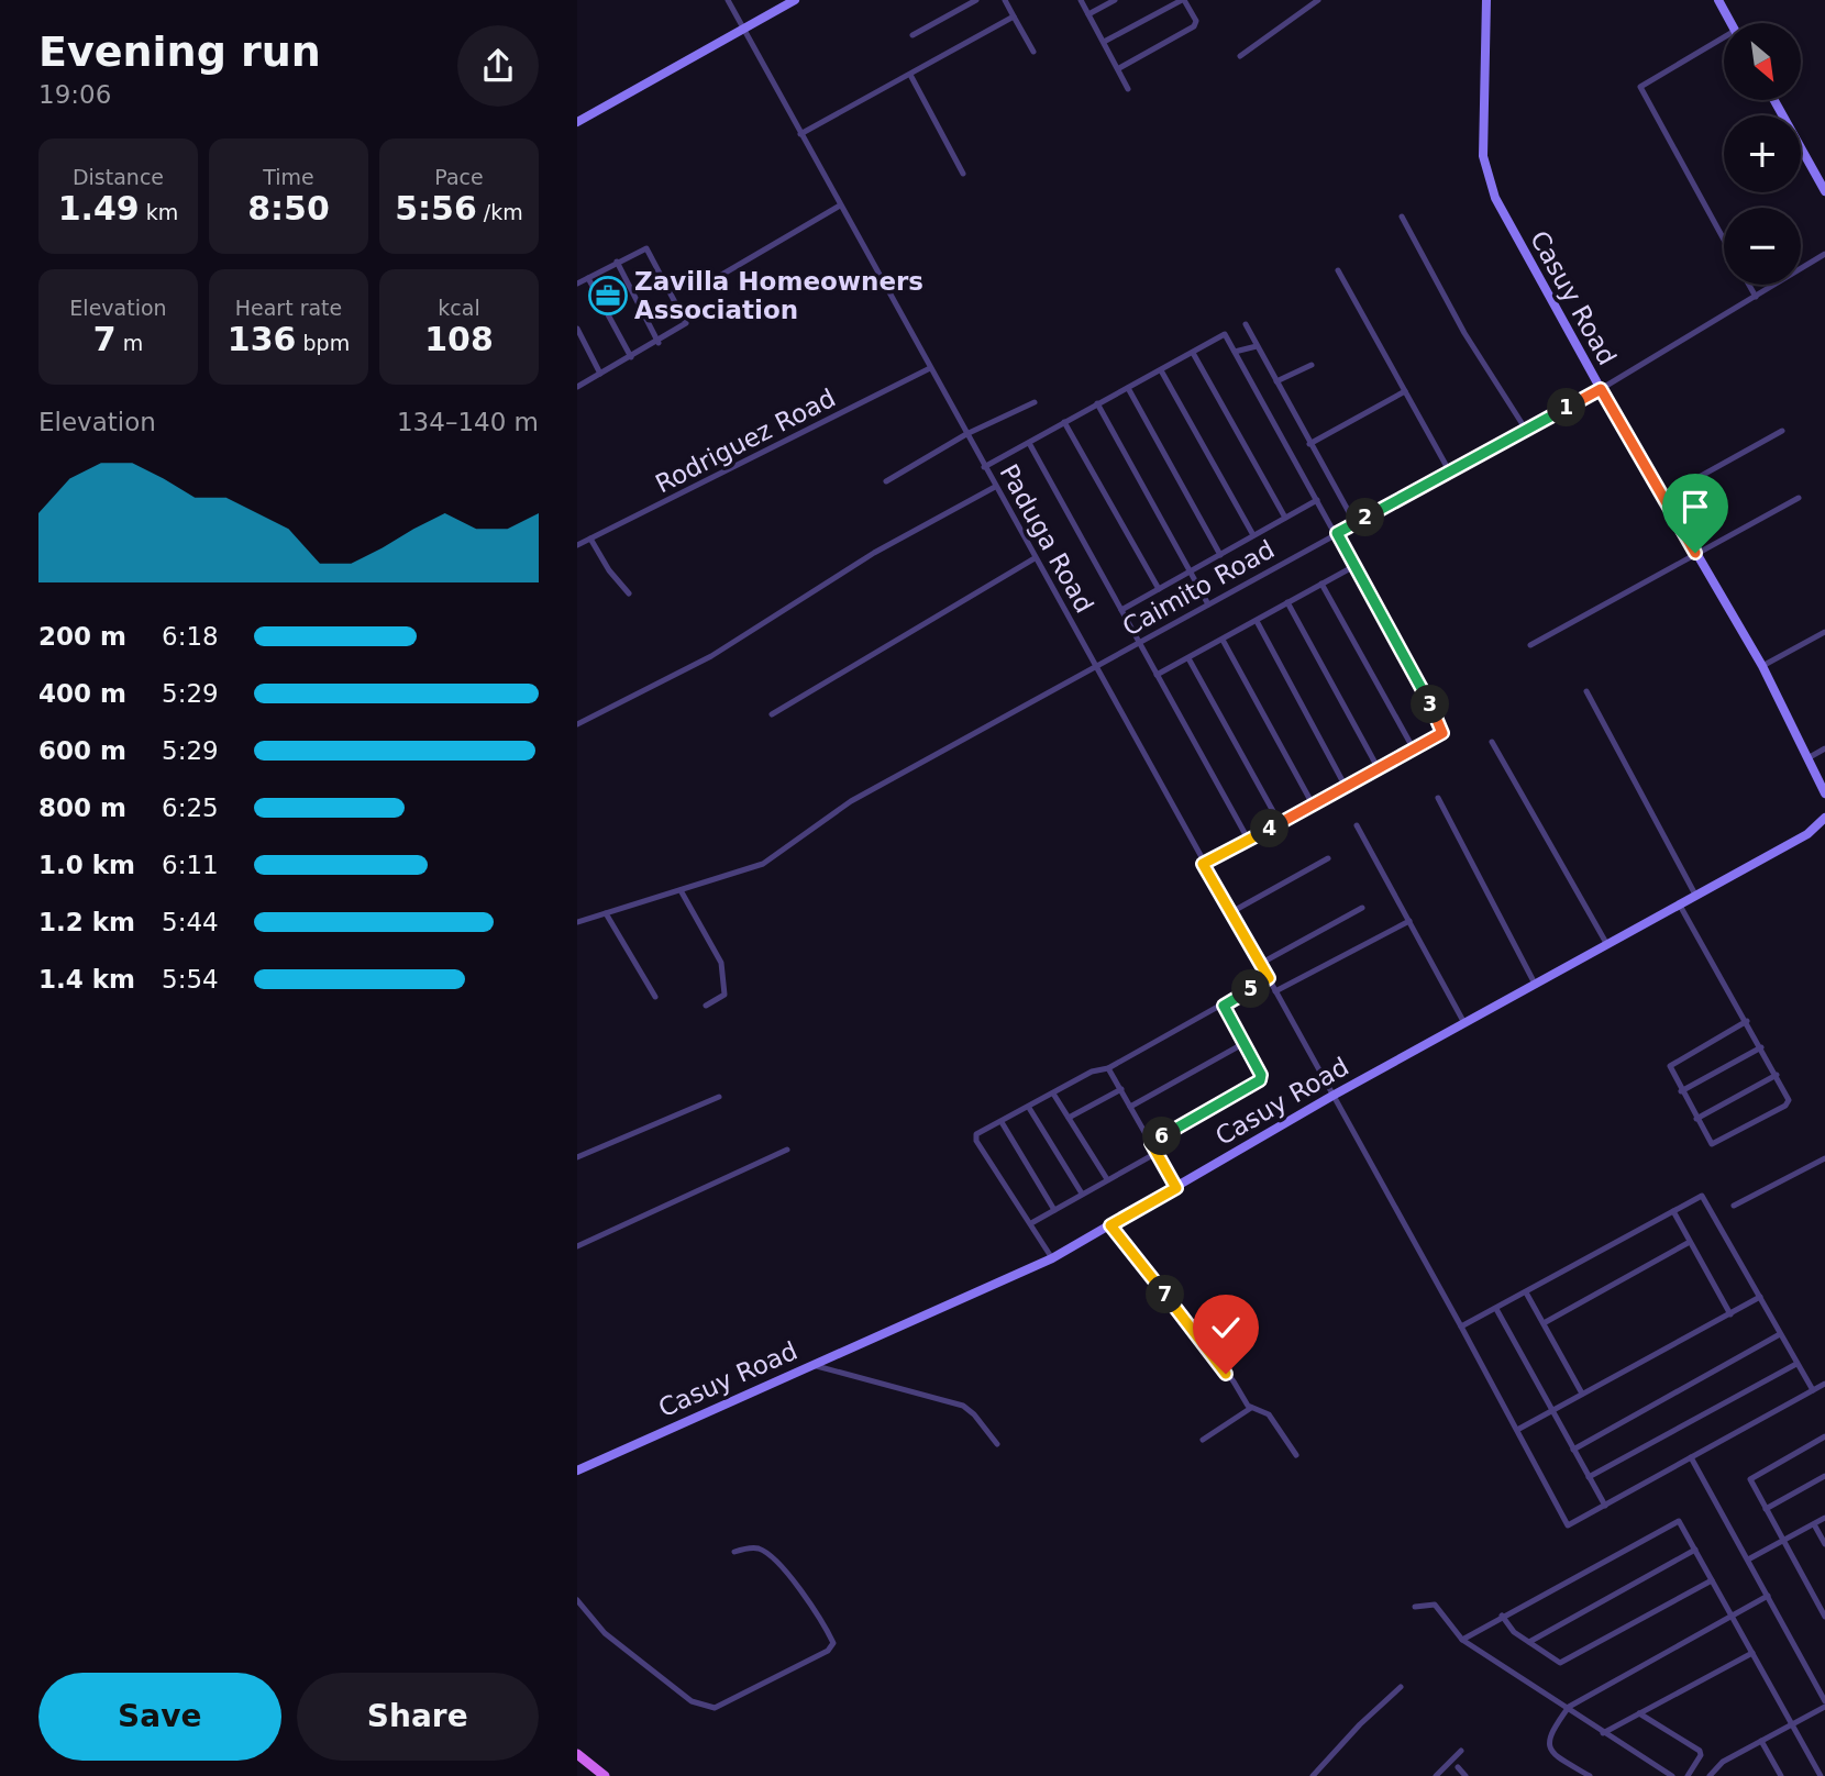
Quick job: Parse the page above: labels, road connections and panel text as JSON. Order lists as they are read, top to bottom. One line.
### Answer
{"streets":{"street":["Casuy Road","Rodriguez Road","Paduga Road","Caimito Road"]},"crossings":[["Casuy Road","Paduga Road"],["Casuy Road","Caimito Road"],["Rodriguez Road","Paduga Road"],["Paduga Road","Caimito Road"]],"places":{"office":["Zavilla Homeowners Association"]},"north":"bottom right","page":{"heading":["Evening run","19:06"],"map_buttons":["+","−"],"stats":[["Distance","1.49 km"],["Time","8:50"],["Pace","5:56 /km"],["Elevation","7 m"],["Heart rate","136 bpm"],["kcal","108"]],"pins":["1","2","3","4","5","6","7"],"chart":["Elevation","134–140 m"],"list":[{"name":"200 m","note":"6:18"},{"name":"400 m","note":"5:29"},{"name":"600 m","note":"5:29"},{"name":"800 m","note":"6:25"},{"name":"1.0 km","note":"6:11"},{"name":"1.2 km","note":"5:44"},{"name":"1.4 km","note":"5:54"}],"buttons":["Save","Share"]}}
